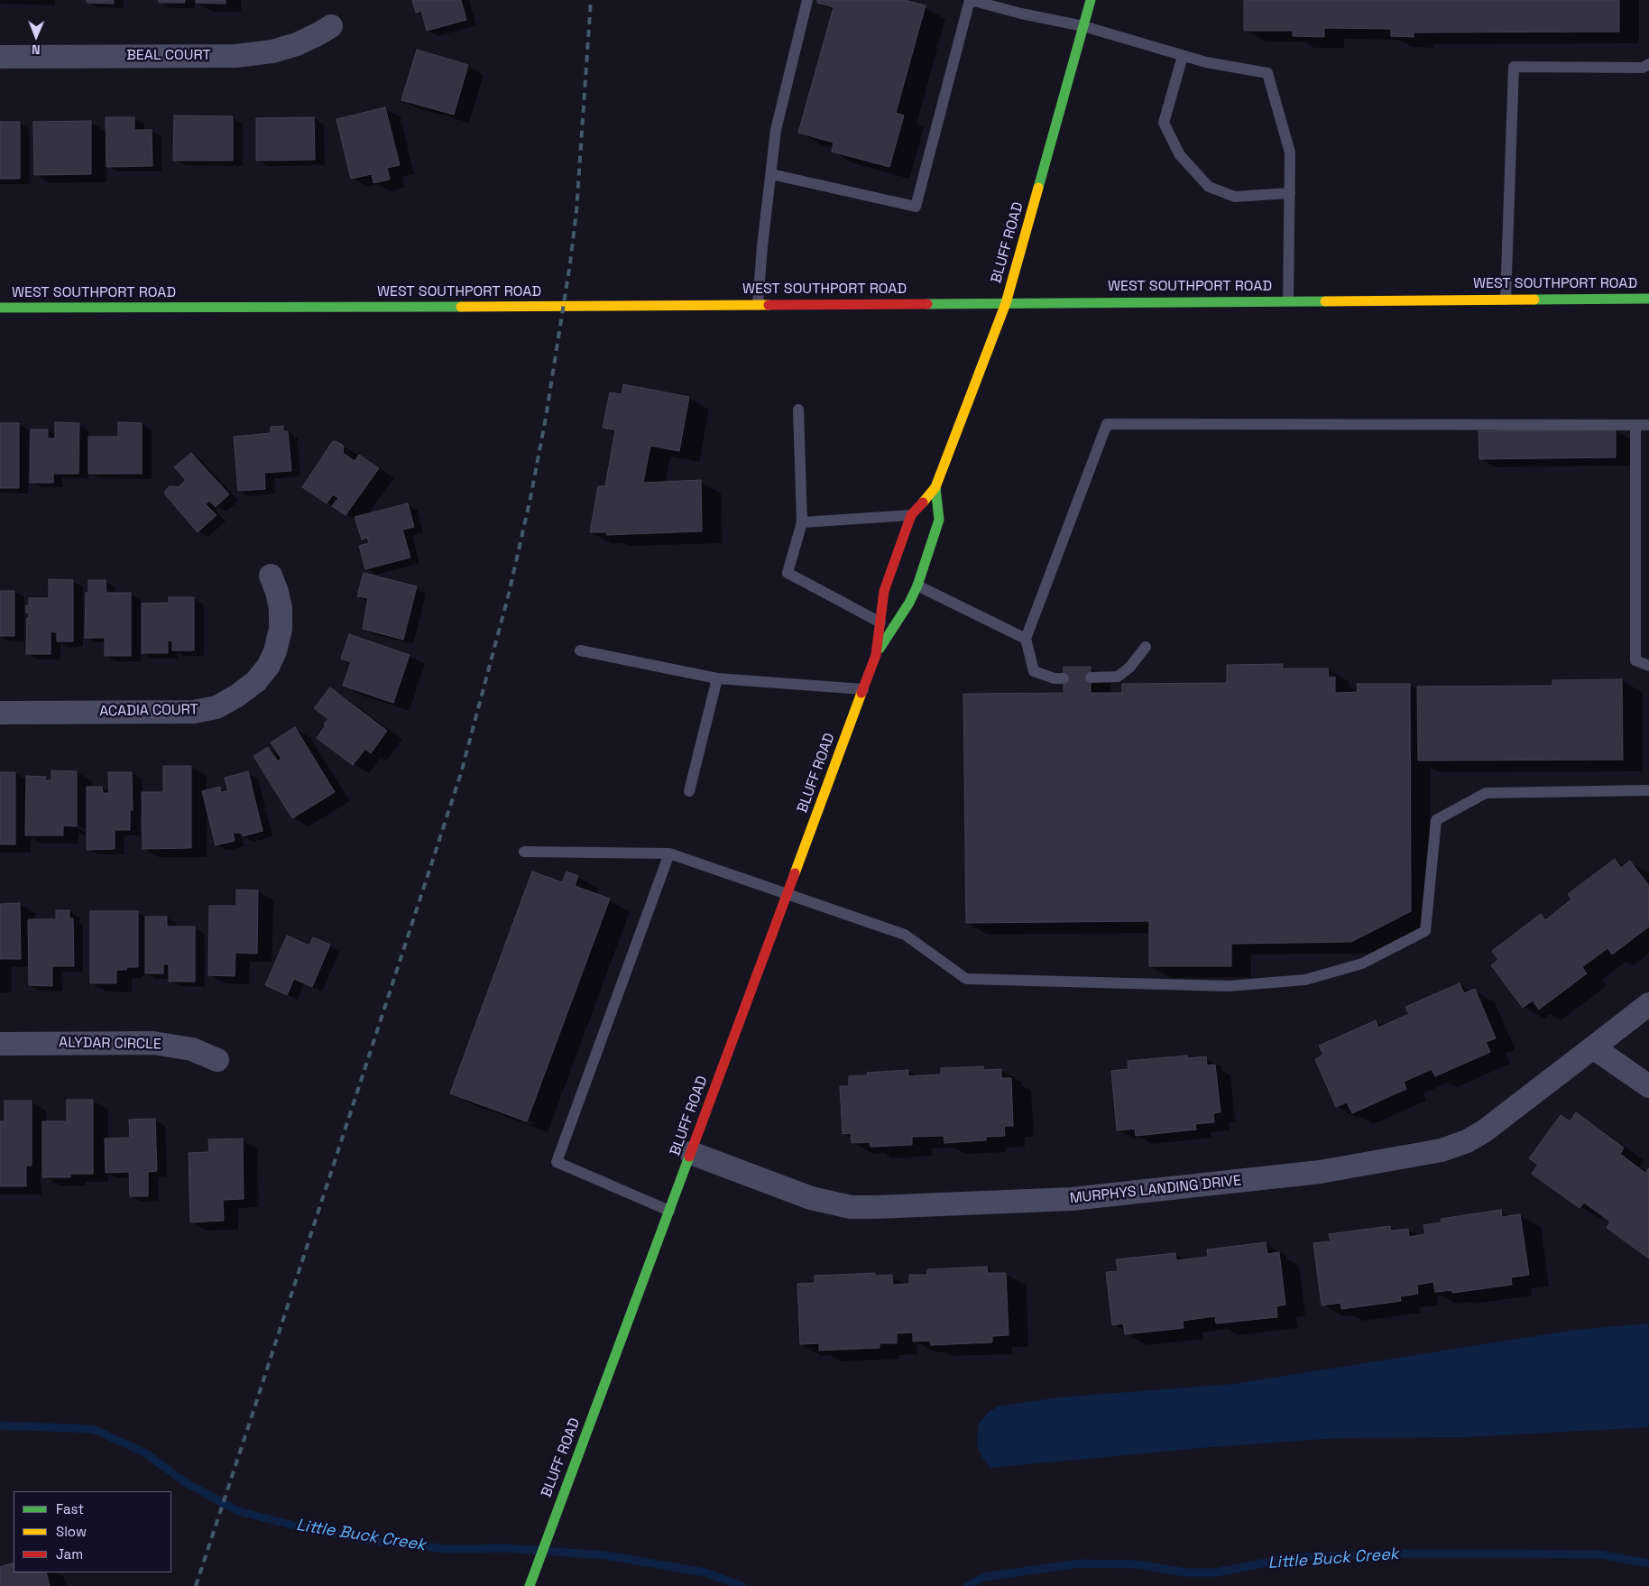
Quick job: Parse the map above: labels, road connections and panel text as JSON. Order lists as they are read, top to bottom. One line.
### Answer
{"streets":{"main road":["BLUFF ROAD","WEST SOUTHPORT ROAD"],"street":["BEAL COURT","ACADIA COURT","ALYDAR CIRCLE","MURPHYS LANDING DRIVE"]},"crossings":[["BLUFF ROAD","WEST SOUTHPORT ROAD"],["BLUFF ROAD","MURPHYS LANDING DRIVE"]],"water":["Little Buck Creek"],"legend":["Fast","Slow","Jam"],"north":"bottom"}
